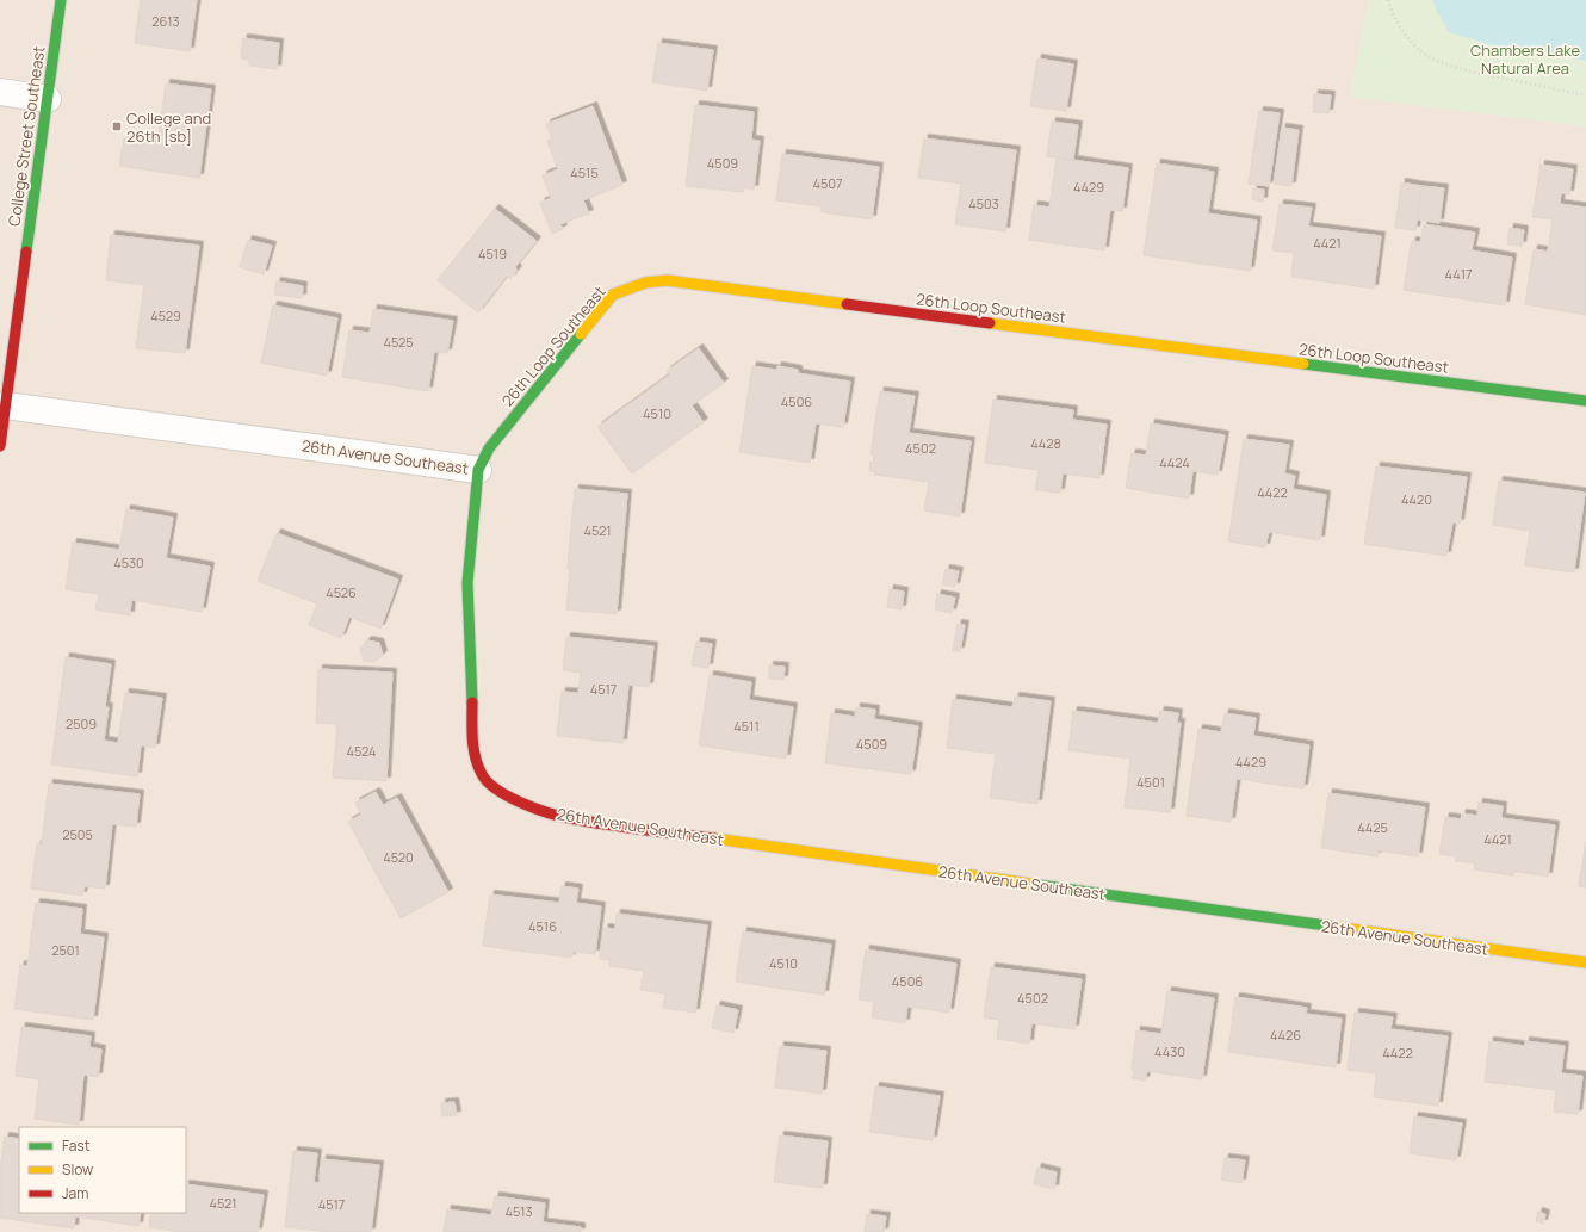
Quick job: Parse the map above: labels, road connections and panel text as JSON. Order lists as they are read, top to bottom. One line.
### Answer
{"streets":{"street":["College Street Southeast","26th Loop Southeast","26th Avenue Southeast"]},"crossings":[["College Street Southeast","26th Avenue Southeast"],["26th Loop Southeast","26th Avenue Southeast"]],"parks":["Chambers Lake Natural Area"],"places":{"transit":["College and 26th [sb]"]},"house_numbers":["2613","4509","4515","4507","4429","4503","4421","4519","4417","4529","4525","4506","4510","4428","4502","4424","4422","4420","4521","4530","4526","4517","2509","4511","4509","4524","4429","4501","4425","2505","4421","4520","4516","2501","4510","4506","4502","4426","4430","4422","4521","4517","4513"],"legend":["Fast","Slow","Jam"]}
